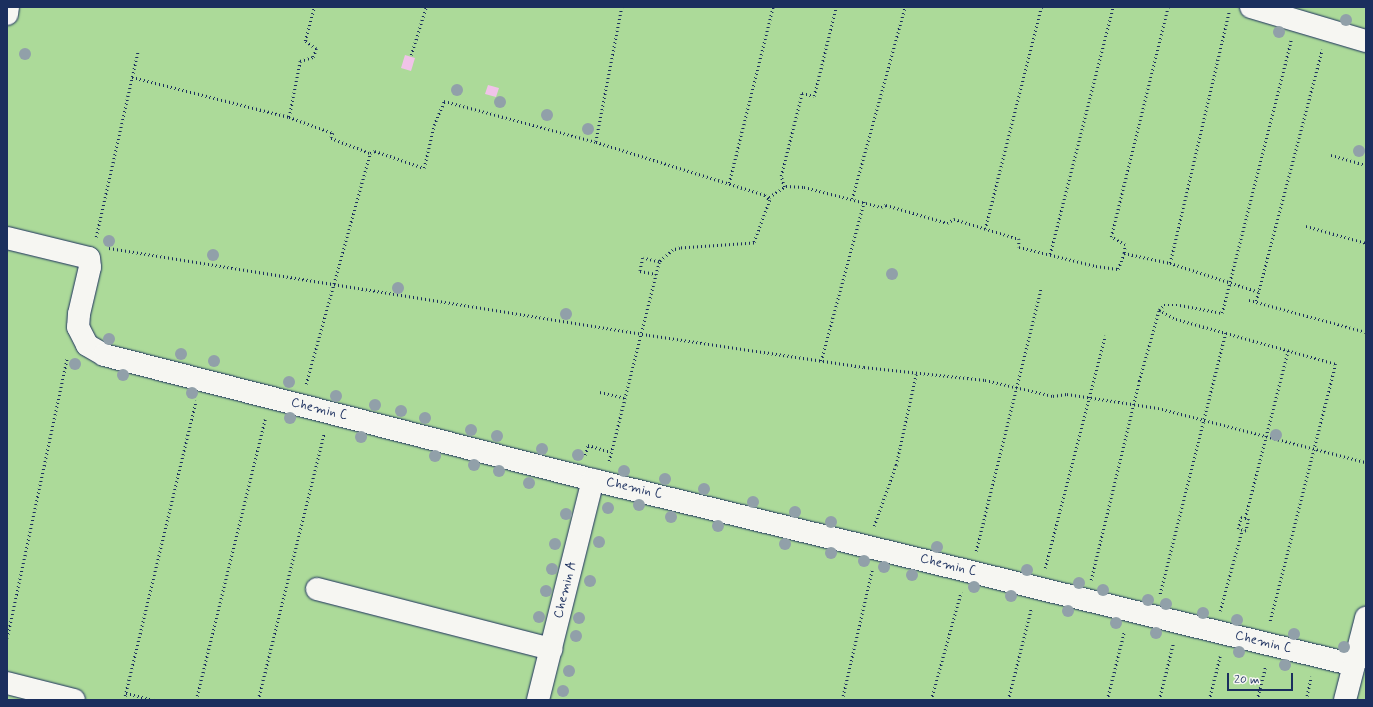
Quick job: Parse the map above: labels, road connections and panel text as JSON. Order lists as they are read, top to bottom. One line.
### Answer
{"streets":{"lane":["Chemin C","Chemin A"]},"crossings":[["Chemin C","Chemin A"]],"scale_bar":"20 m"}
